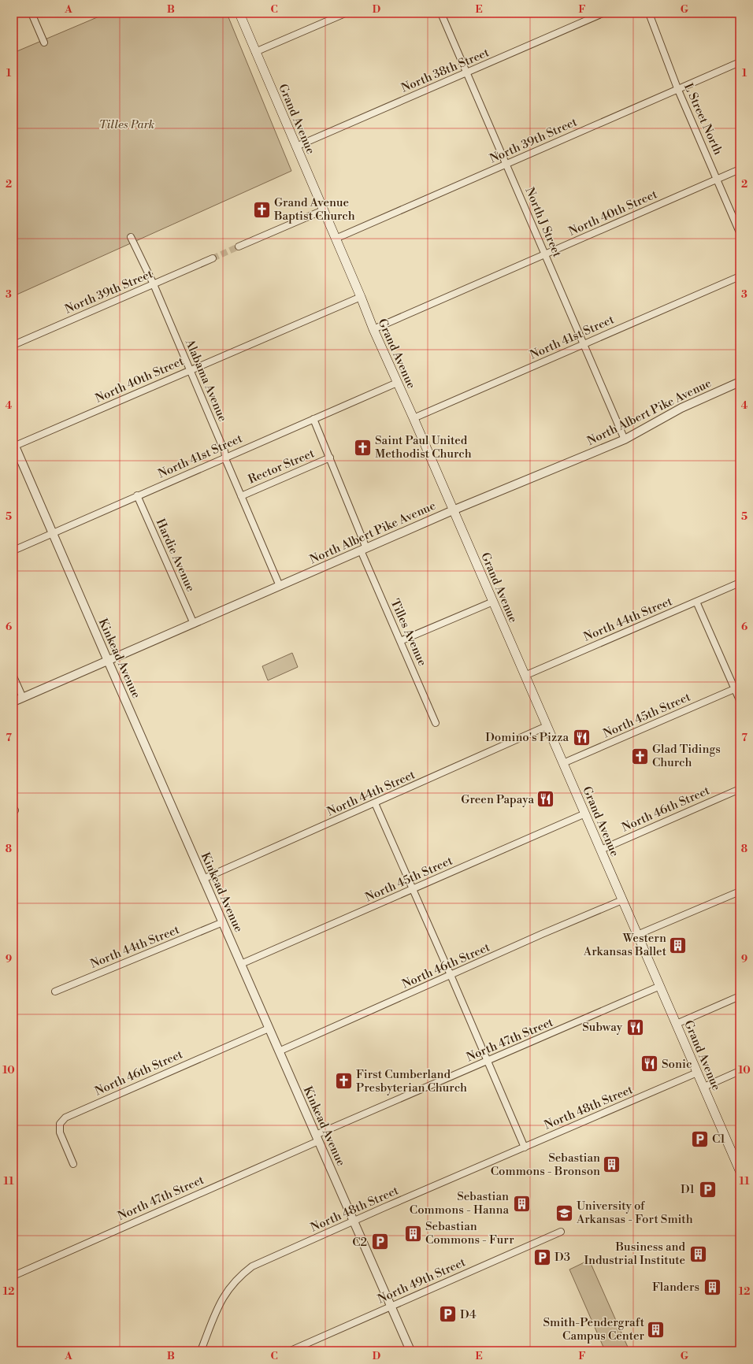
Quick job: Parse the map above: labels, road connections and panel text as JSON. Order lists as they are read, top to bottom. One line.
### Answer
{"streets":{"main road":["Grand Avenue"],"street":["North 38th Street","L Street North","North 39th Street","North 40th Street","North J Street","North 41st Street","Alabama Avenue","North Albert Pike Avenue","Rector Street","Hardie Avenue","North 44th Street","Tilles Avenue","Kinkead Avenue","North 45th Street","North 46th Street","North 47th Street","North 48th Street","North 49th Street"]},"crossings":[["North 38th Street","Grand Avenue"],["North 38th Street","North J Street"],["Grand Avenue","North 39th Street"],["Grand Avenue","North 40th Street"],["Grand Avenue","North 41st Street"],["Grand Avenue","North Albert Pike Avenue"],["Grand Avenue","North 44th Street"],["Grand Avenue","North 45th Street"],["Grand Avenue","North 46th Street"],["Grand Avenue","North 47th Street"],["Grand Avenue","North 48th Street"],["L Street North","North 39th Street"],["L Street North","North 40th Street"],["North 39th Street","North J Street"],["North 39th Street","Alabama Avenue"],["North 40th Street","North J Street"],["North 40th Street","Alabama Avenue"],["North 40th Street","Kinkead Avenue"],["North J Street","North 41st Street"],["North J Street","North Albert Pike Avenue"],["North 41st Street","Alabama Avenue"],["North 41st Street","Hardie Avenue"],["North 41st Street","Tilles Avenue"],["North 41st Street","Kinkead Avenue"],["Alabama Avenue","North Albert Pike Avenue"],["Alabama Avenue","Rector Street"],["North Albert Pike Avenue","Hardie Avenue"],["North Albert Pike Avenue","Tilles Avenue"],["North Albert Pike Avenue","Kinkead Avenue"],["Rector Street","Tilles Avenue"],["North 44th Street","Kinkead Avenue"],["Kinkead Avenue","North 45th Street"],["Kinkead Avenue","North 46th Street"],["Kinkead Avenue","North 47th Street"],["Kinkead Avenue","North 48th Street"],["Kinkead Avenue","North 49th Street"]],"parks":["Tilles Park"],"places":{"church":["Grand Avenue Baptist Church","Saint Paul United Methodist Church","Glad Tidings Church","First Cumberland Presbyterian Church"],"restaurant":["Domino's Pizza","Green Papaya","Subway","Sonic"],"building":["Western Arkansas Ballet","Sebastian Commons - Bronson","Sebastian Commons - Hanna","Sebastian Commons - Furr","Business and Industrial Institute","Flanders","Smith-Pendergraft Campus Center"],"parking":["C1","D1","C2","D3","D4"],"school or university":["University of Arkansas - Fort Smith"]},"grid":{"columns":["A","B","C","D","E","F","G"],"rows":["1","2","3","4","5","6","7","8","9","10","11","12"]}}
